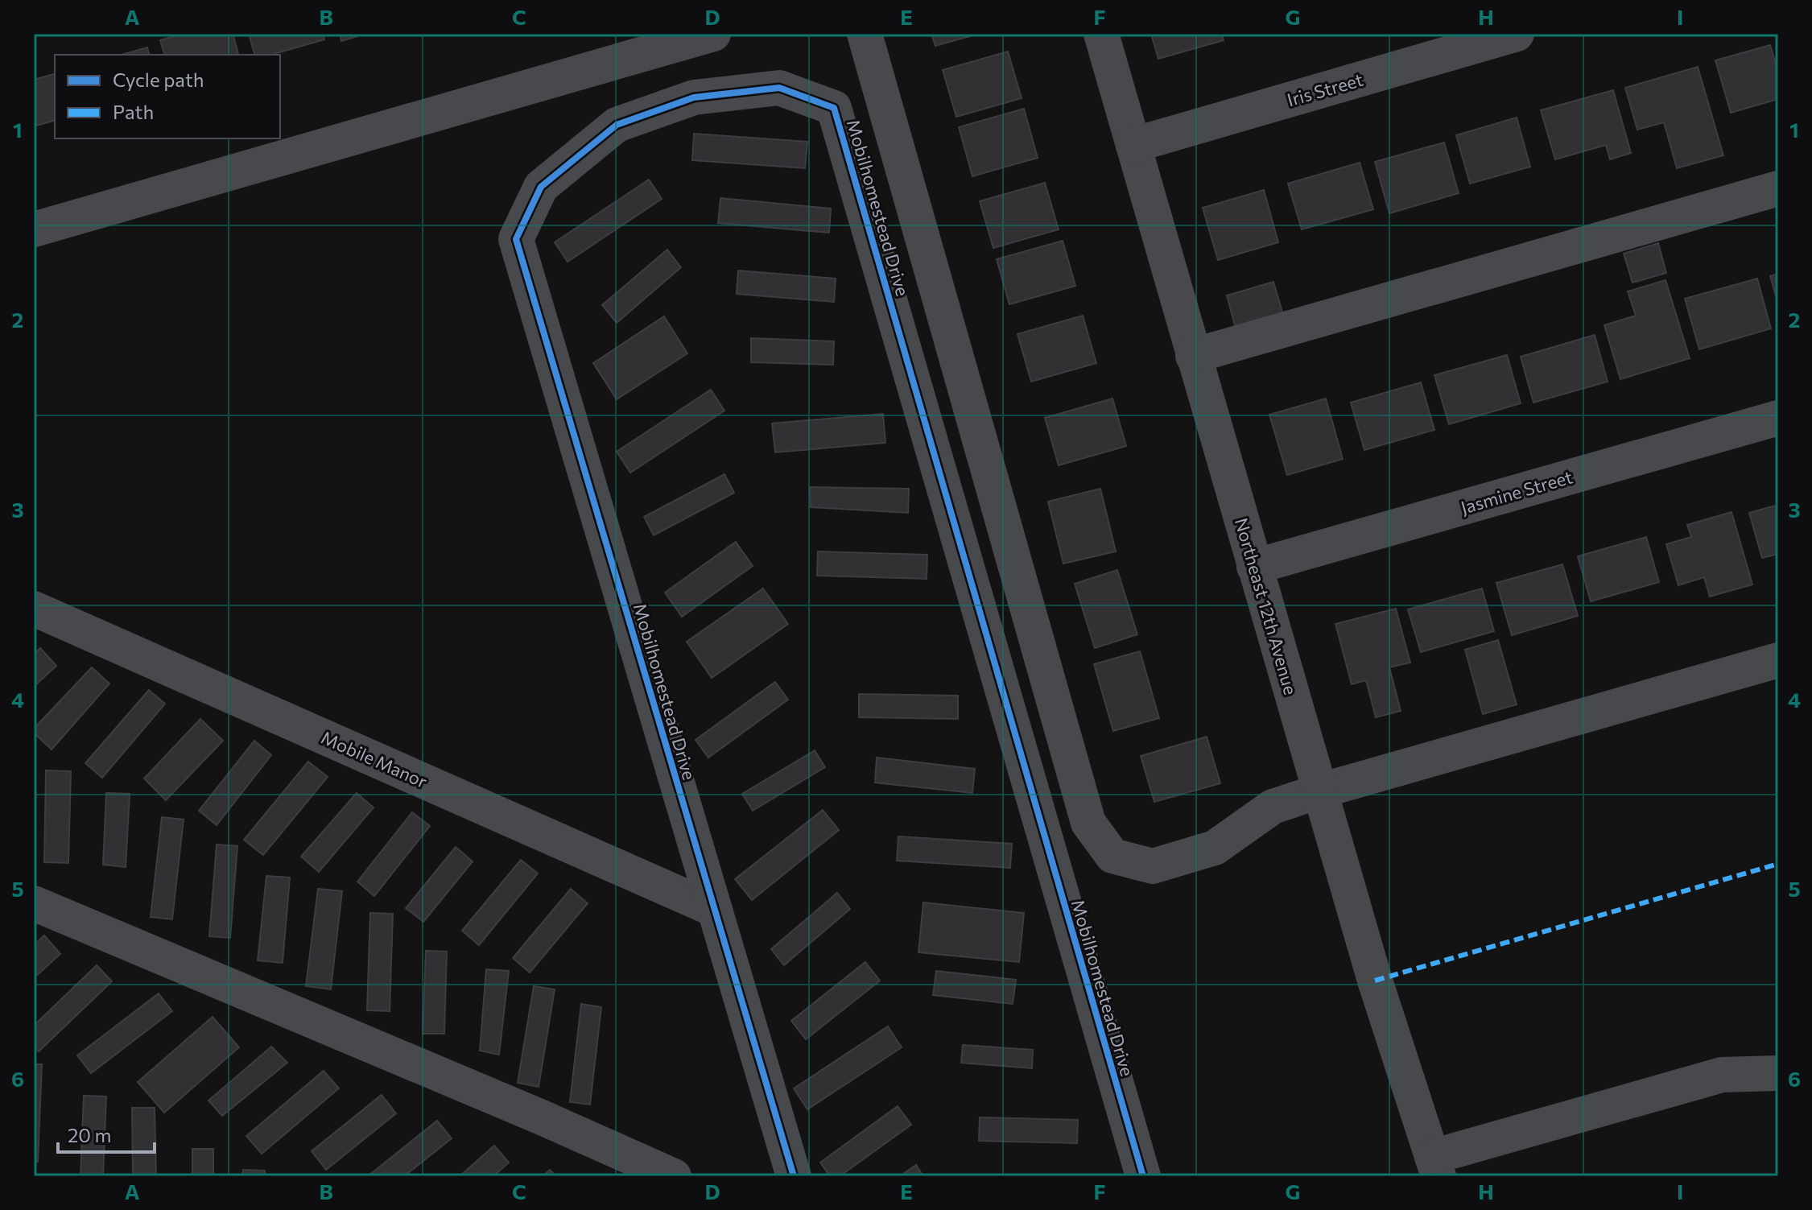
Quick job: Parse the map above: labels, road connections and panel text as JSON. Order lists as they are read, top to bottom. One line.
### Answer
{"streets":{"street":["Iris Street","Mobilhomestead Drive","Jasmine Street","Northeast 12th Avenue","Mobile Manor"]},"crossings":[["Iris Street","Northeast 12th Avenue"],["Mobilhomestead Drive","Mobile Manor"],["Jasmine Street","Northeast 12th Avenue"]],"legend":["Cycle path","Path"],"scale_bar":"20 m","grid":{"columns":["A","B","C","D","E","F","G","H","I"],"rows":["1","2","3","4","5","6"]}}
